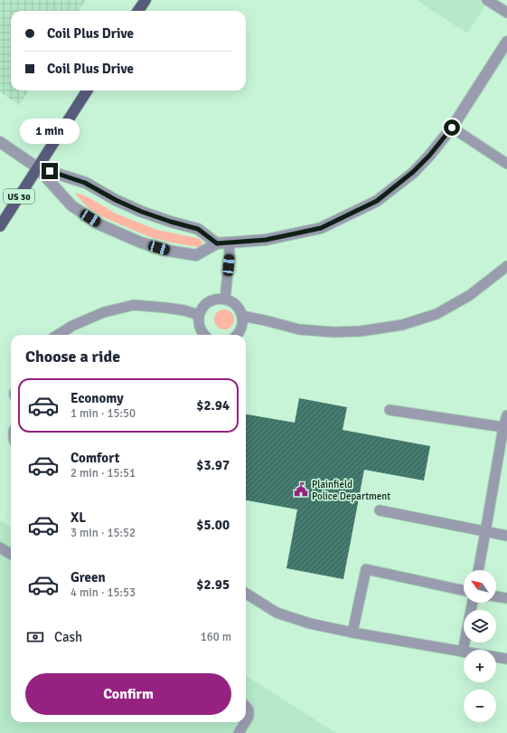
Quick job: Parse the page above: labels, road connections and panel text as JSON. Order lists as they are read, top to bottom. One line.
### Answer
{"streets":{"main road":["US 30"]},"places":{"public building":["Plainfield Police Department"]},"north":"top left","page":{"banner":["Coil Plus Drive","Coil Plus Drive"],"bubble":"1 min","heading":"Choose a ride","list":[{"name":"Economy","note":"1 min · 15:50","value":"$2.94"},{"name":"Comfort","note":"2 min · 15:51","value":"$3.97"},{"name":"XL","note":"3 min · 15:52","value":"$5.00"},{"name":"Green","note":"4 min · 15:53","value":"$2.95"}],"map_buttons":["+","−"],"pay":["Cash","160 m"],"buttons":"Confirm"}}
